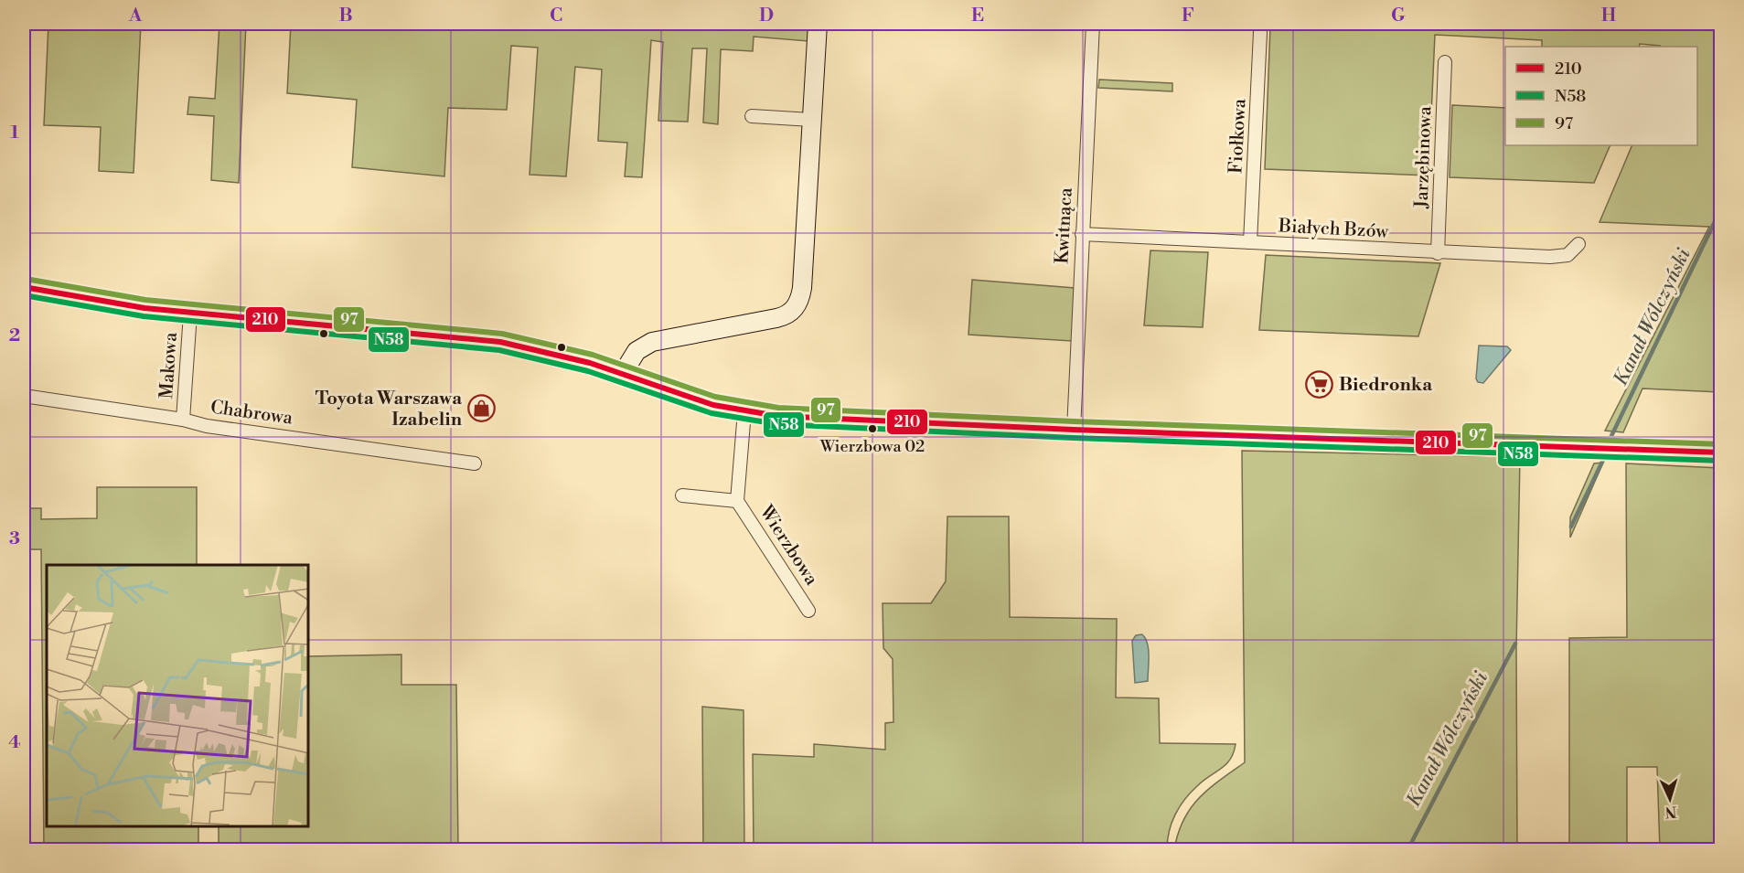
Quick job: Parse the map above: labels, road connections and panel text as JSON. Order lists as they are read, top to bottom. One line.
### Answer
{"streets":{"street":["Fiołkowa","Jarzębinowa","Kwitnąca","Białych Bzów","Makowa","Chabrowa","Wierzbowa"]},"crossings":[["Fiołkowa","Białych Bzów"],["Jarzębinowa","Białych Bzów"],["Kwitnąca","Białych Bzów"],["Makowa","Chabrowa"]],"water":["Kanał Wólczyński"],"places":{"supermarket":["Biedronka"],"shop":["Toyota Warszawa Izabelin"],"other":["Wierzbowa 02"]},"lines":["transit line 97","transit line 210","transit line N58"],"legend":["210","N58","97"],"north":"bottom","grid":{"columns":["A","B","C","D","E","F","G","H"],"rows":["1","2","3","4"]}}
